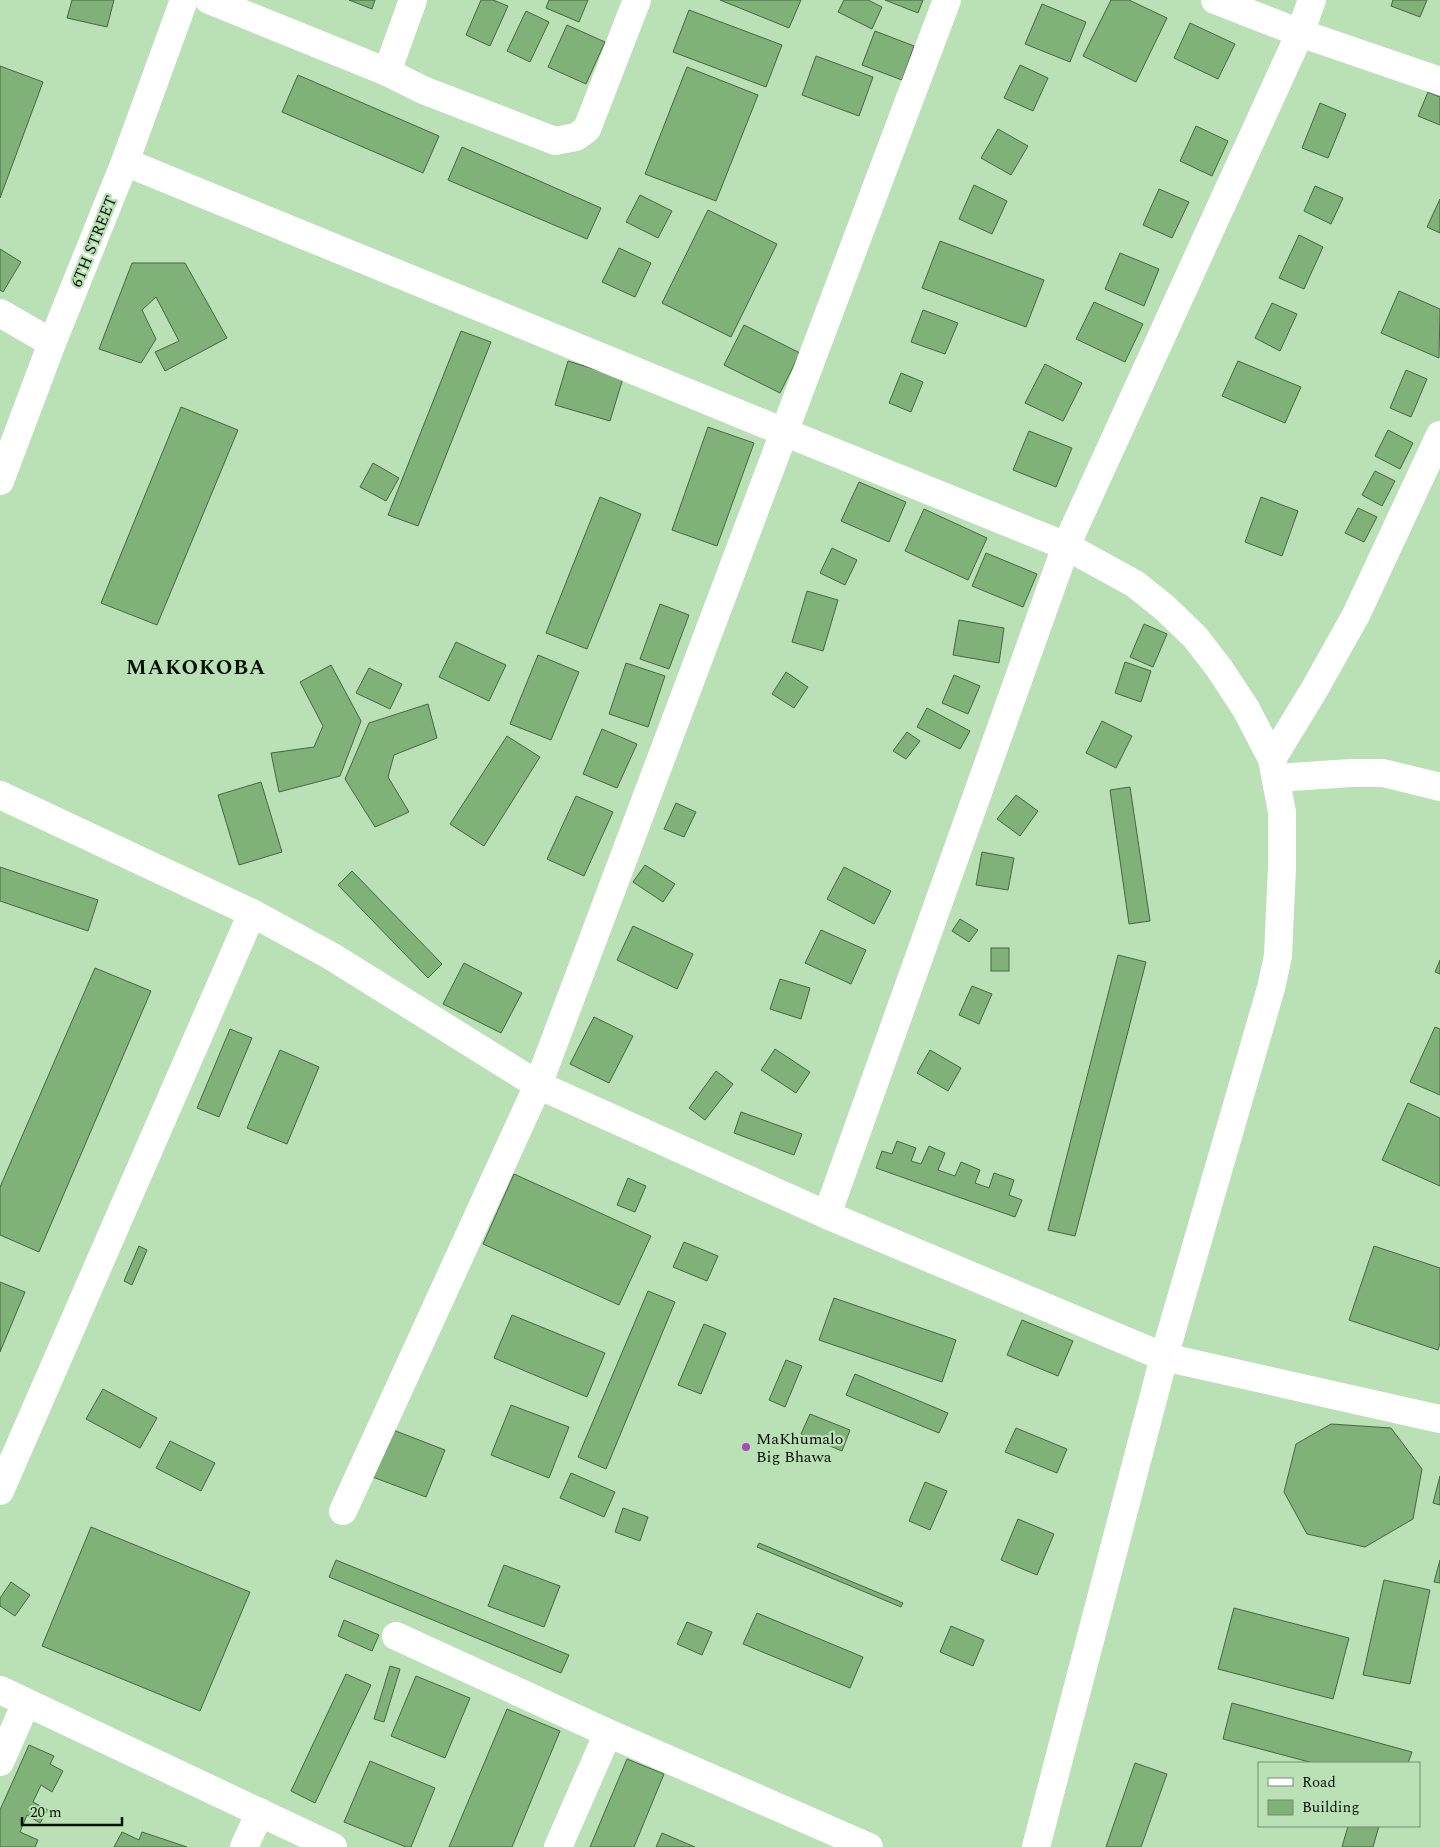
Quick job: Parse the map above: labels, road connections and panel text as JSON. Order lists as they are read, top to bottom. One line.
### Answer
{"streets":{"street":["6TH STREET"]},"districts":["MAKOKOBA"],"places":["MaKhumalo Big Bhawa"],"legend":["Road","Building"],"scale_bar":"20 m"}
